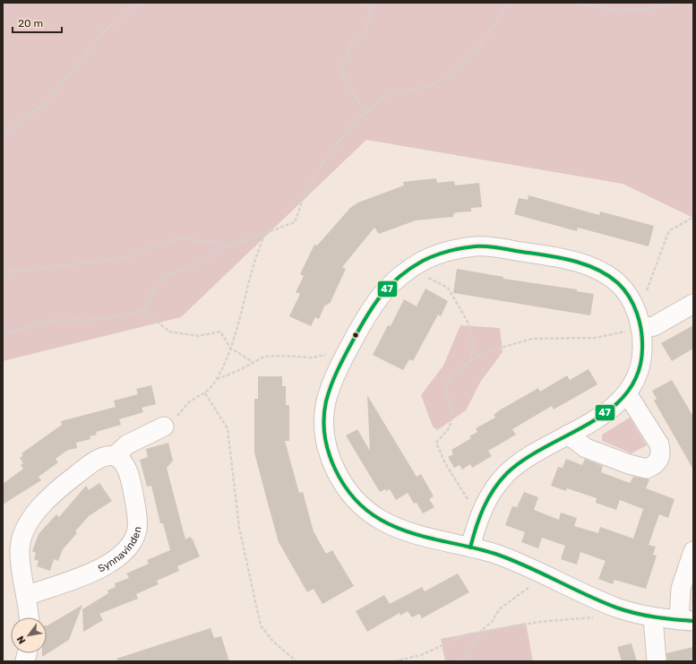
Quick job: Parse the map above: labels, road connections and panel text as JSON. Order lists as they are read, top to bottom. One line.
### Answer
{"streets":{"street":["Synnavinden"]},"lines":["transit line 47"],"scale_bar":"20 m","north":"bottom left"}
